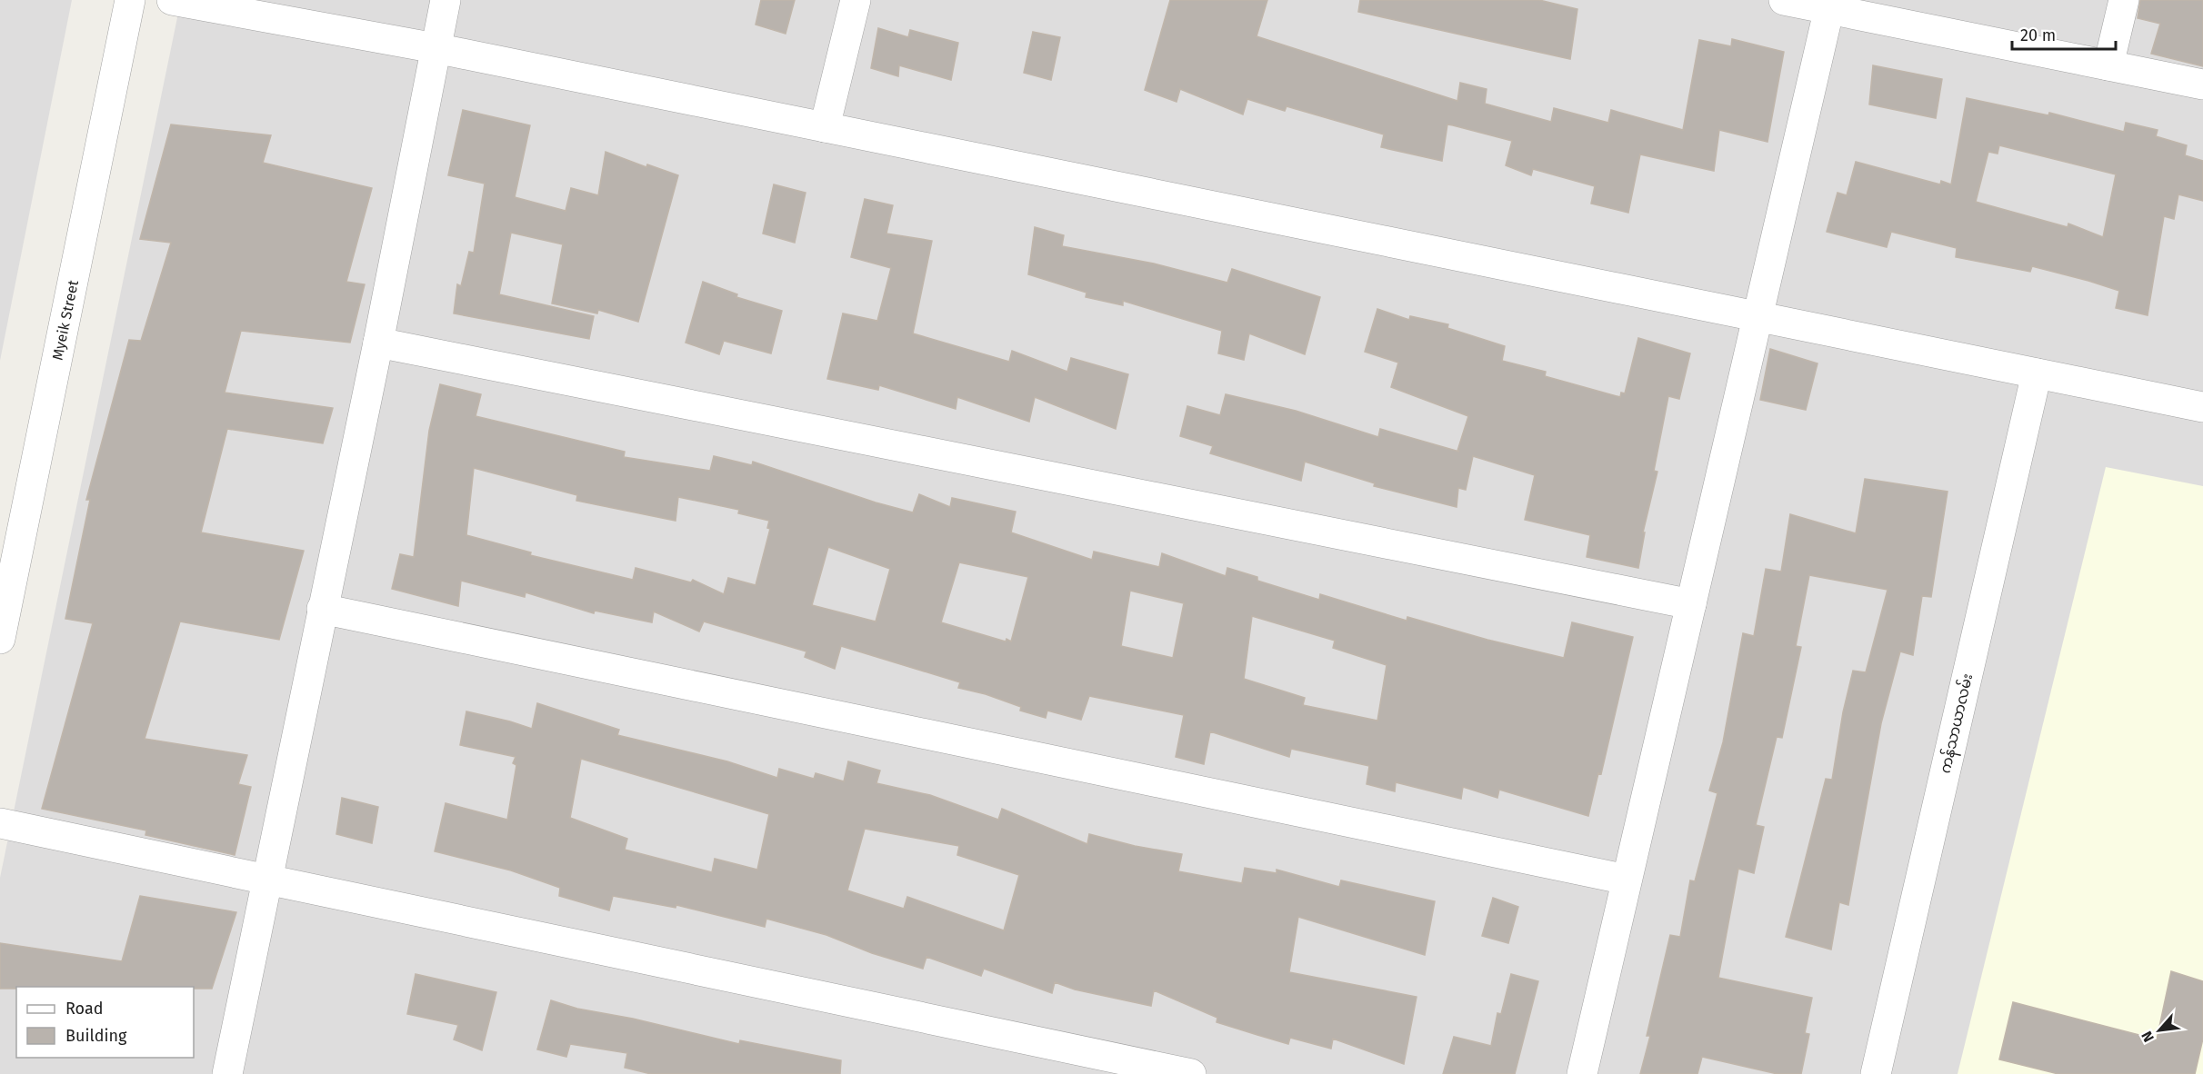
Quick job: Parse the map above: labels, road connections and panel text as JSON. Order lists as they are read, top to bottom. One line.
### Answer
{"streets":{"street":["Myeik Street","ကန်သာယာလမ်း"]},"legend":["Road","Building"],"scale_bar":"20 m","north":"bottom left"}
